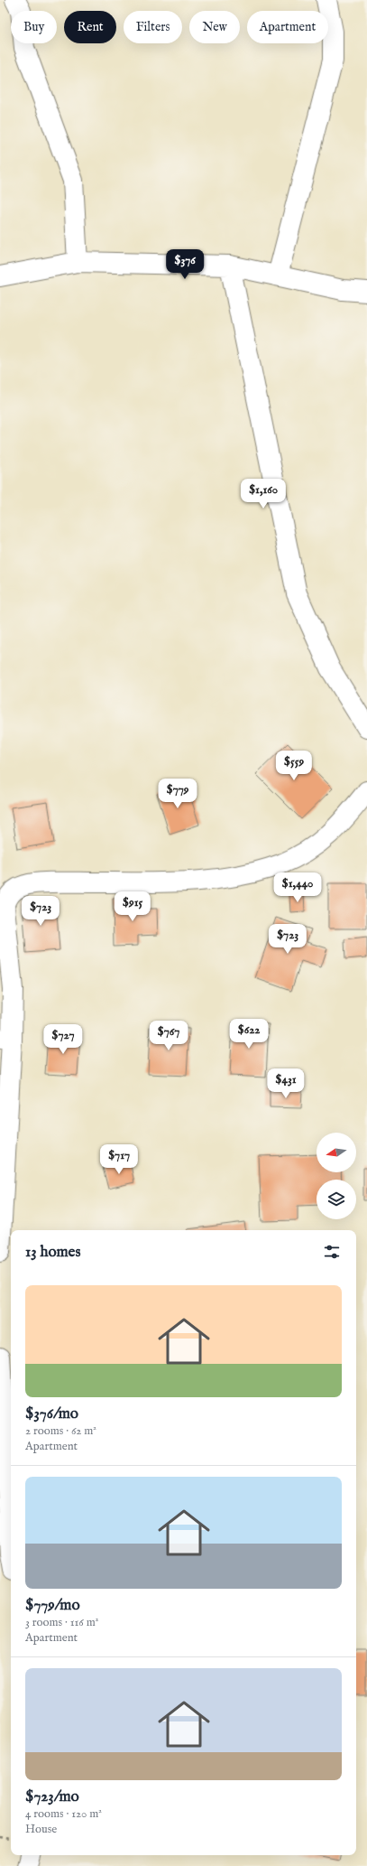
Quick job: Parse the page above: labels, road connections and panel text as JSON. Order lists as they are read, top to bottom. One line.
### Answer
{"north":"left","page":{"chip":["Buy","Rent","Filters","New","Apartment"],"price":["$376","$1,160","$559","$779","$1,440","$915","$723","$723","$622","$767","$727","$431","$717"],"heading":"13 homes","list":[{"name":"$376/mo","note":"2 rooms · 62 m² · Apartment"},{"name":"$779/mo","note":"3 rooms · 116 m² · Apartment"},{"name":"$723/mo","note":"4 rooms · 120 m² · House"}]}}
